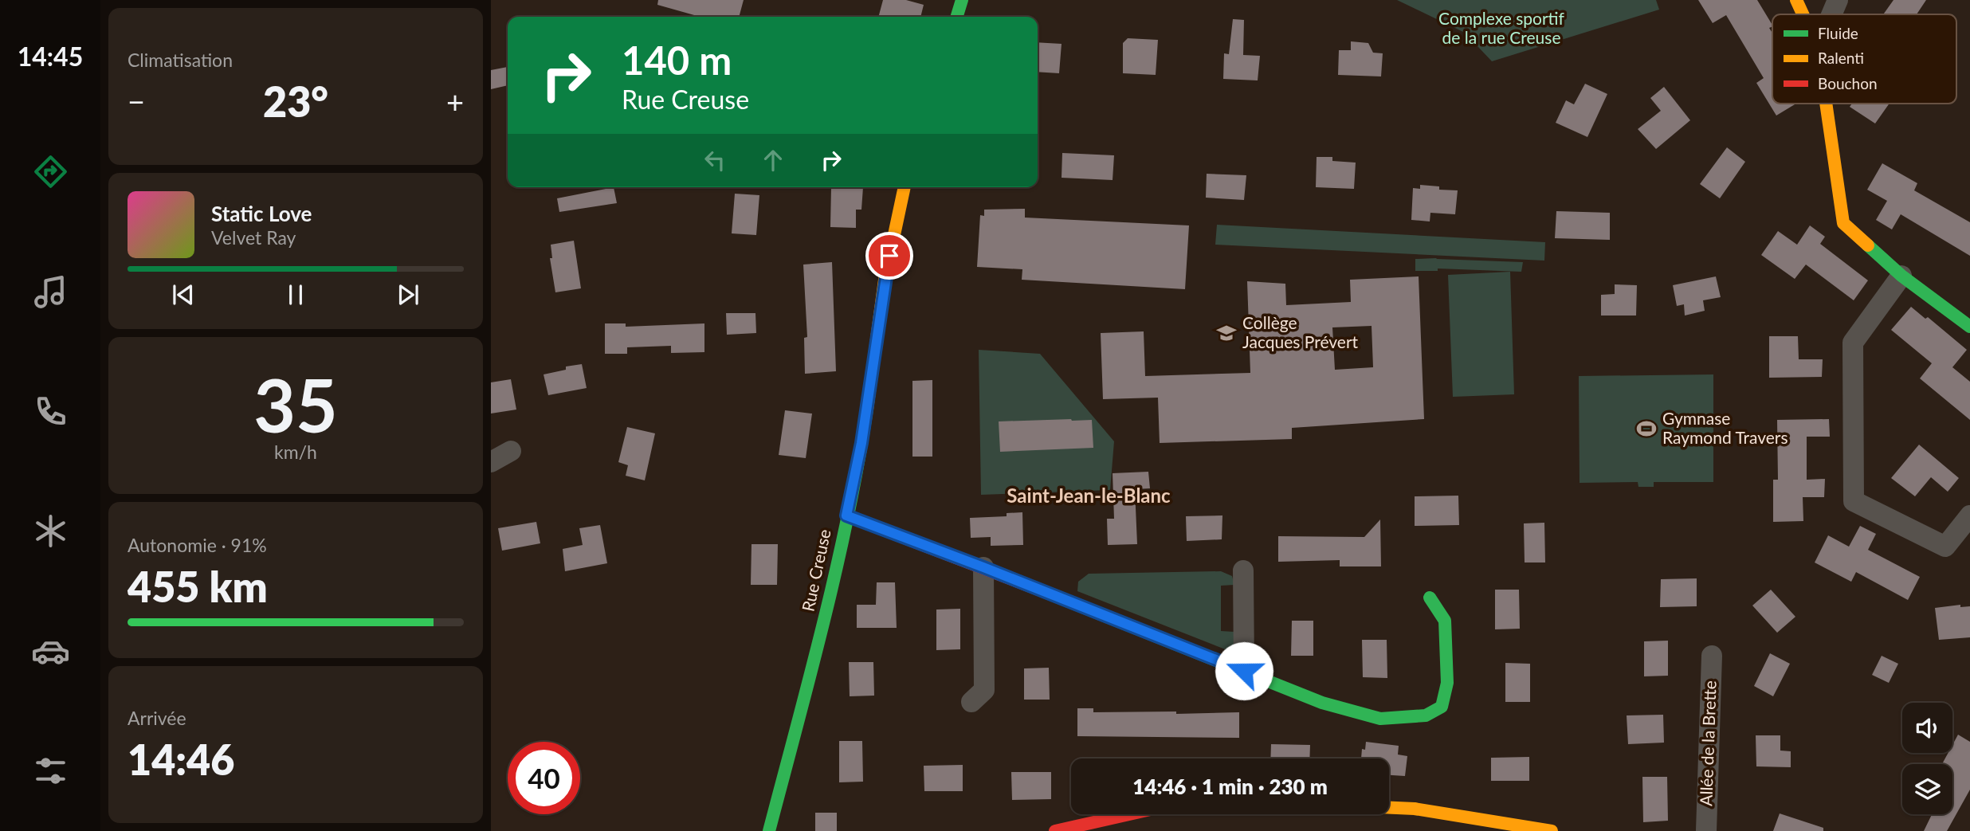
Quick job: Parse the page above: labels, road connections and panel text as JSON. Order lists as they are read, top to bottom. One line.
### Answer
{"streets":{"street":["Rue Creuse","Allée de la Brette"]},"districts":["Saint-Jean-le-Blanc"],"parks":["Complexe sportif de la rue Creuse"],"places":{"school or university":["Collège Jacques Prévert"],"sports":["Gymnase Raymond Travers"]},"legend":["Fluide","Ralenti","Bouchon"],"page":{"tabs":"14:45","tile":["Climatisation",["35","km/h"],["Autonomie · 91%","455 km"],["Arrivée","14:46"]],"turn":["140 m","Rue Creuse"],"heat":["−","23°","+"],"song":["Static Love","Velvet Ray"],"limit":"40","trip":"14:46 · 1 min · 230 m"}}
